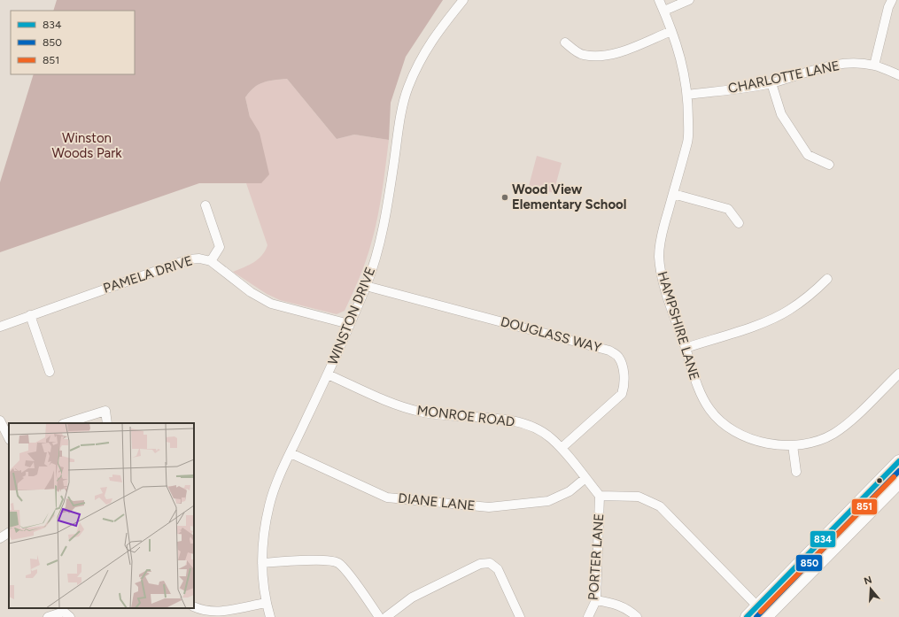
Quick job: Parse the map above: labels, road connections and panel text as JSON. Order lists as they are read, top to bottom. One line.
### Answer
{"streets":{"street":["CHARLOTTE LANE","PAMELA DRIVE","WINSTON DRIVE","HAMPSHIRE LANE","DOUGLASS WAY","MONROE ROAD","DIANE LANE","PORTER LANE"]},"crossings":[["CHARLOTTE LANE","HAMPSHIRE LANE"],["PAMELA DRIVE","WINSTON DRIVE"],["WINSTON DRIVE","DOUGLASS WAY"],["WINSTON DRIVE","MONROE ROAD"],["WINSTON DRIVE","DIANE LANE"],["DOUGLASS WAY","MONROE ROAD"],["MONROE ROAD","DIANE LANE"],["MONROE ROAD","PORTER LANE"]],"parks":["Winston Woods Park"],"places":["Wood View Elementary School"],"lines":["transit line 834","transit line 850","transit line 851"],"legend":["834","850","851"],"north":"top"}
